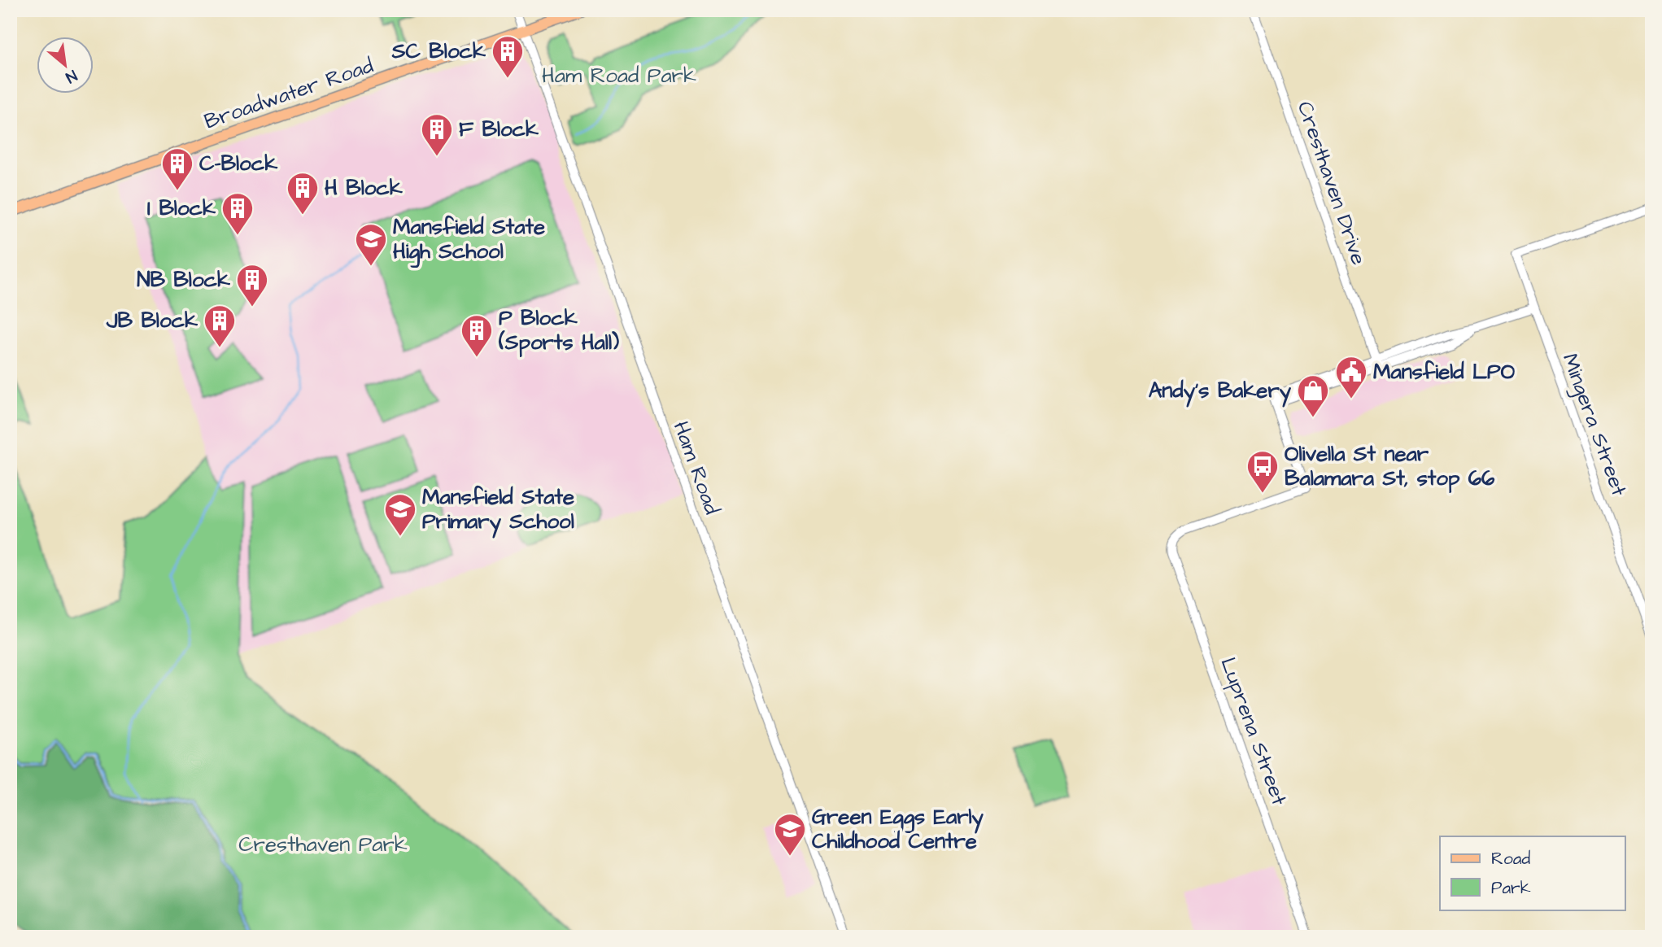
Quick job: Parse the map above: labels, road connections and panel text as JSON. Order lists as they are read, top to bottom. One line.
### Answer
{"streets":{"main road":["Broadwater Road"],"street":["Cresthaven Drive","Mingera Street","Ham Road","Luprena Street"]},"crossings":[["Broadwater Road","Ham Road"],["Cresthaven Drive","Luprena Street"]],"parks":["Ham Road Park","Cresthaven Park"],"places":{"building":["SC Block","F Block","C-Block","H Block","I Block","NB Block","JB Block","P Block (Sports Hall)"],"school or university":["Mansfield State High School","Mansfield State Primary School","Green Eggs Early Childhood Centre"],"public building":["Mansfield LPO"],"shop":["Andy's Bakery"],"bus stop":["Olivella St near Balamara St, stop 66"]},"legend":["Road","Park"],"north":"bottom right"}
